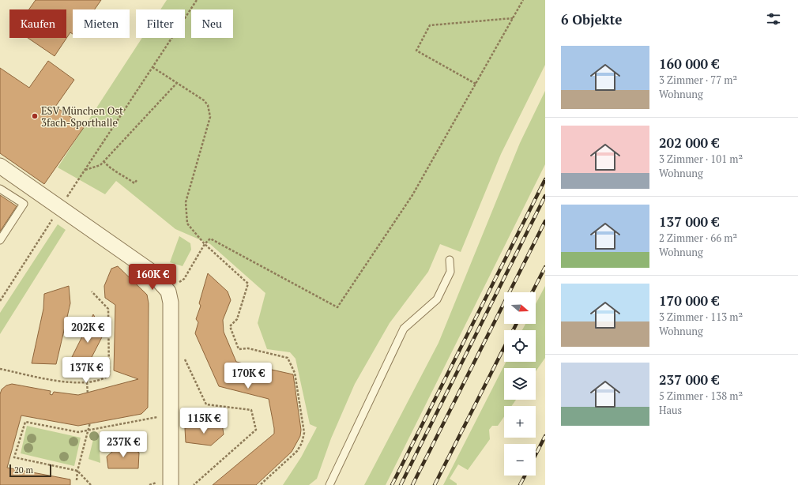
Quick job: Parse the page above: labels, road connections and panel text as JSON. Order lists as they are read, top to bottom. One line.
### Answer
{"places":["ESV München Ost 3fach-Sporthalle"],"scale_bar":"20 m","north":"right","page":{"heading":"6 Objekte","chip":["Kaufen","Mieten","Filter","Neu"],"list":[{"name":"160 000 €","note":"3 Zimmer · 77 m² · Wohnung"},{"name":"202 000 €","note":"3 Zimmer · 101 m² · Wohnung"},{"name":"137 000 €","note":"2 Zimmer · 66 m² · Wohnung"},{"name":"170 000 €","note":"3 Zimmer · 113 m² · Wohnung"},{"name":"237 000 €","note":"5 Zimmer · 138 m² · Haus"}],"price":["160K €","202K €","137K €","170K €","115K €","237K €"],"map_buttons":["+","−"],"scale":"20 m"}}
